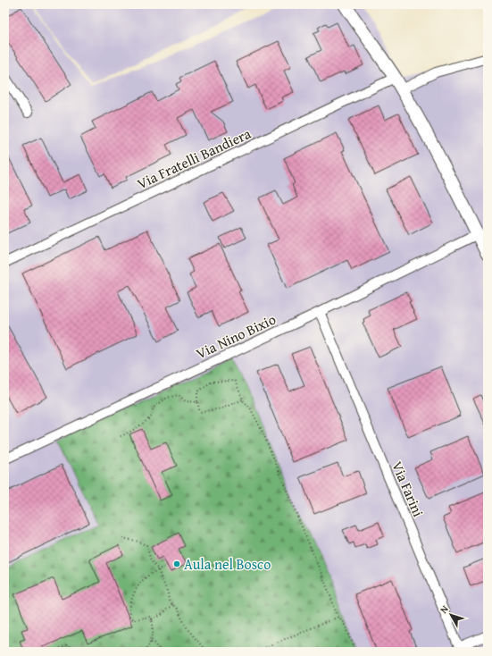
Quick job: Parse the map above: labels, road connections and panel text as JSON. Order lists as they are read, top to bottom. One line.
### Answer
{"streets":{"street":["Via Fratelli Bandiera","Via Nino Bixio","Via Farini"]},"crossings":[["Via Nino Bixio","Via Farini"]],"places":["Aula nel Bosco"],"north":"top left"}
